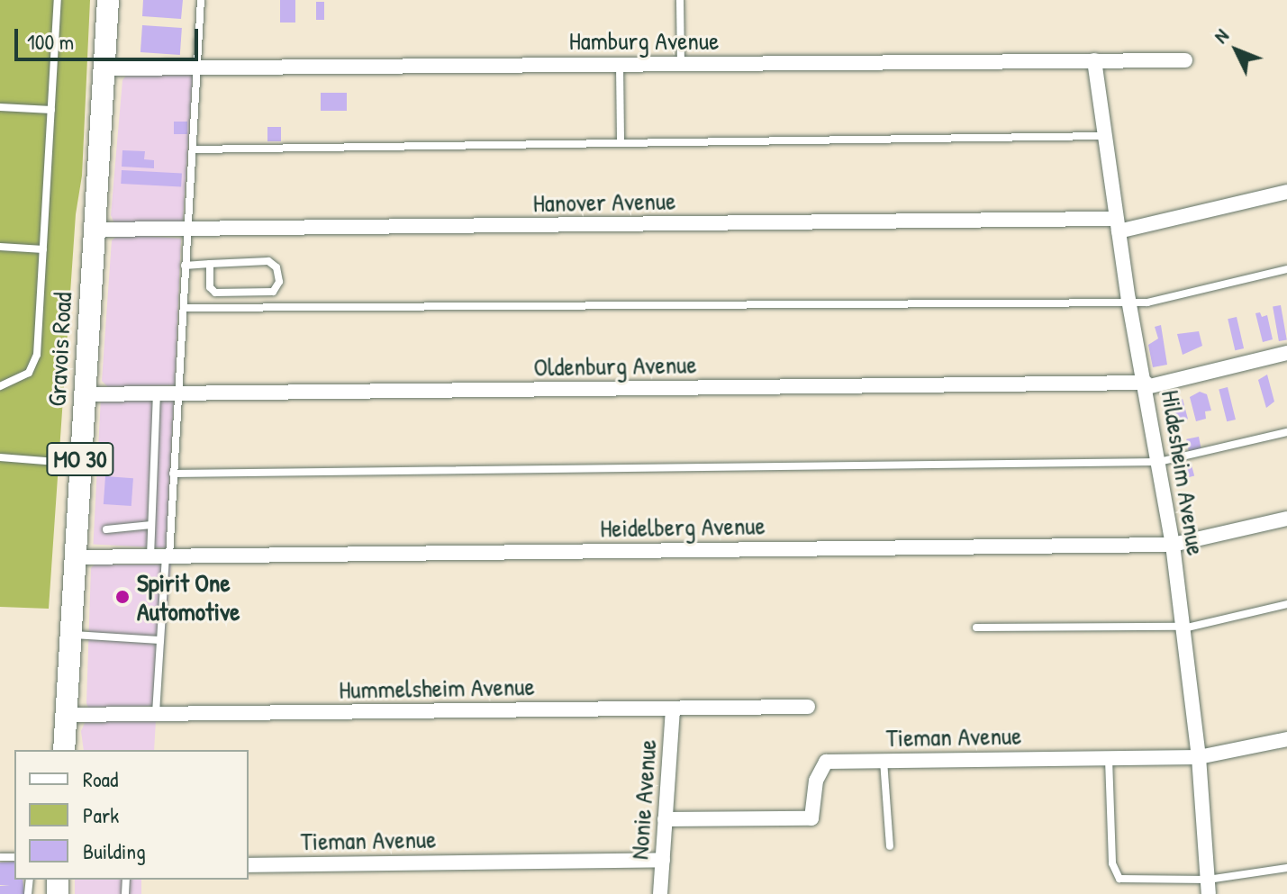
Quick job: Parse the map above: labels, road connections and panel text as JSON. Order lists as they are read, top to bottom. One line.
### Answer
{"streets":{"main road":["Gravois Road","MO 30"],"street":["Hamburg Avenue","Hanover Avenue","Oldenburg Avenue","Hildesheim Avenue","Heidelberg Avenue","Hummelsheim Avenue","Tieman Avenue","Nonie Avenue"]},"crossings":[["Hamburg Avenue","Gravois Road"],["Hamburg Avenue","MO 30"],["Hamburg Avenue","Hildesheim Avenue"],["Hanover Avenue","Gravois Road"],["Hanover Avenue","Hildesheim Avenue"],["Gravois Road","Oldenburg Avenue"],["Gravois Road","MO 30"],["Gravois Road","Heidelberg Avenue"],["Gravois Road","Hummelsheim Avenue"],["Oldenburg Avenue","Hildesheim Avenue"],["Hildesheim Avenue","Heidelberg Avenue"],["Hildesheim Avenue","Tieman Avenue"],["Hummelsheim Avenue","Nonie Avenue"],["Tieman Avenue","Nonie Avenue"]],"places":["Spirit One Automotive"],"legend":["Road","Park","Building"],"scale_bar":"100 m","north":"top left"}
